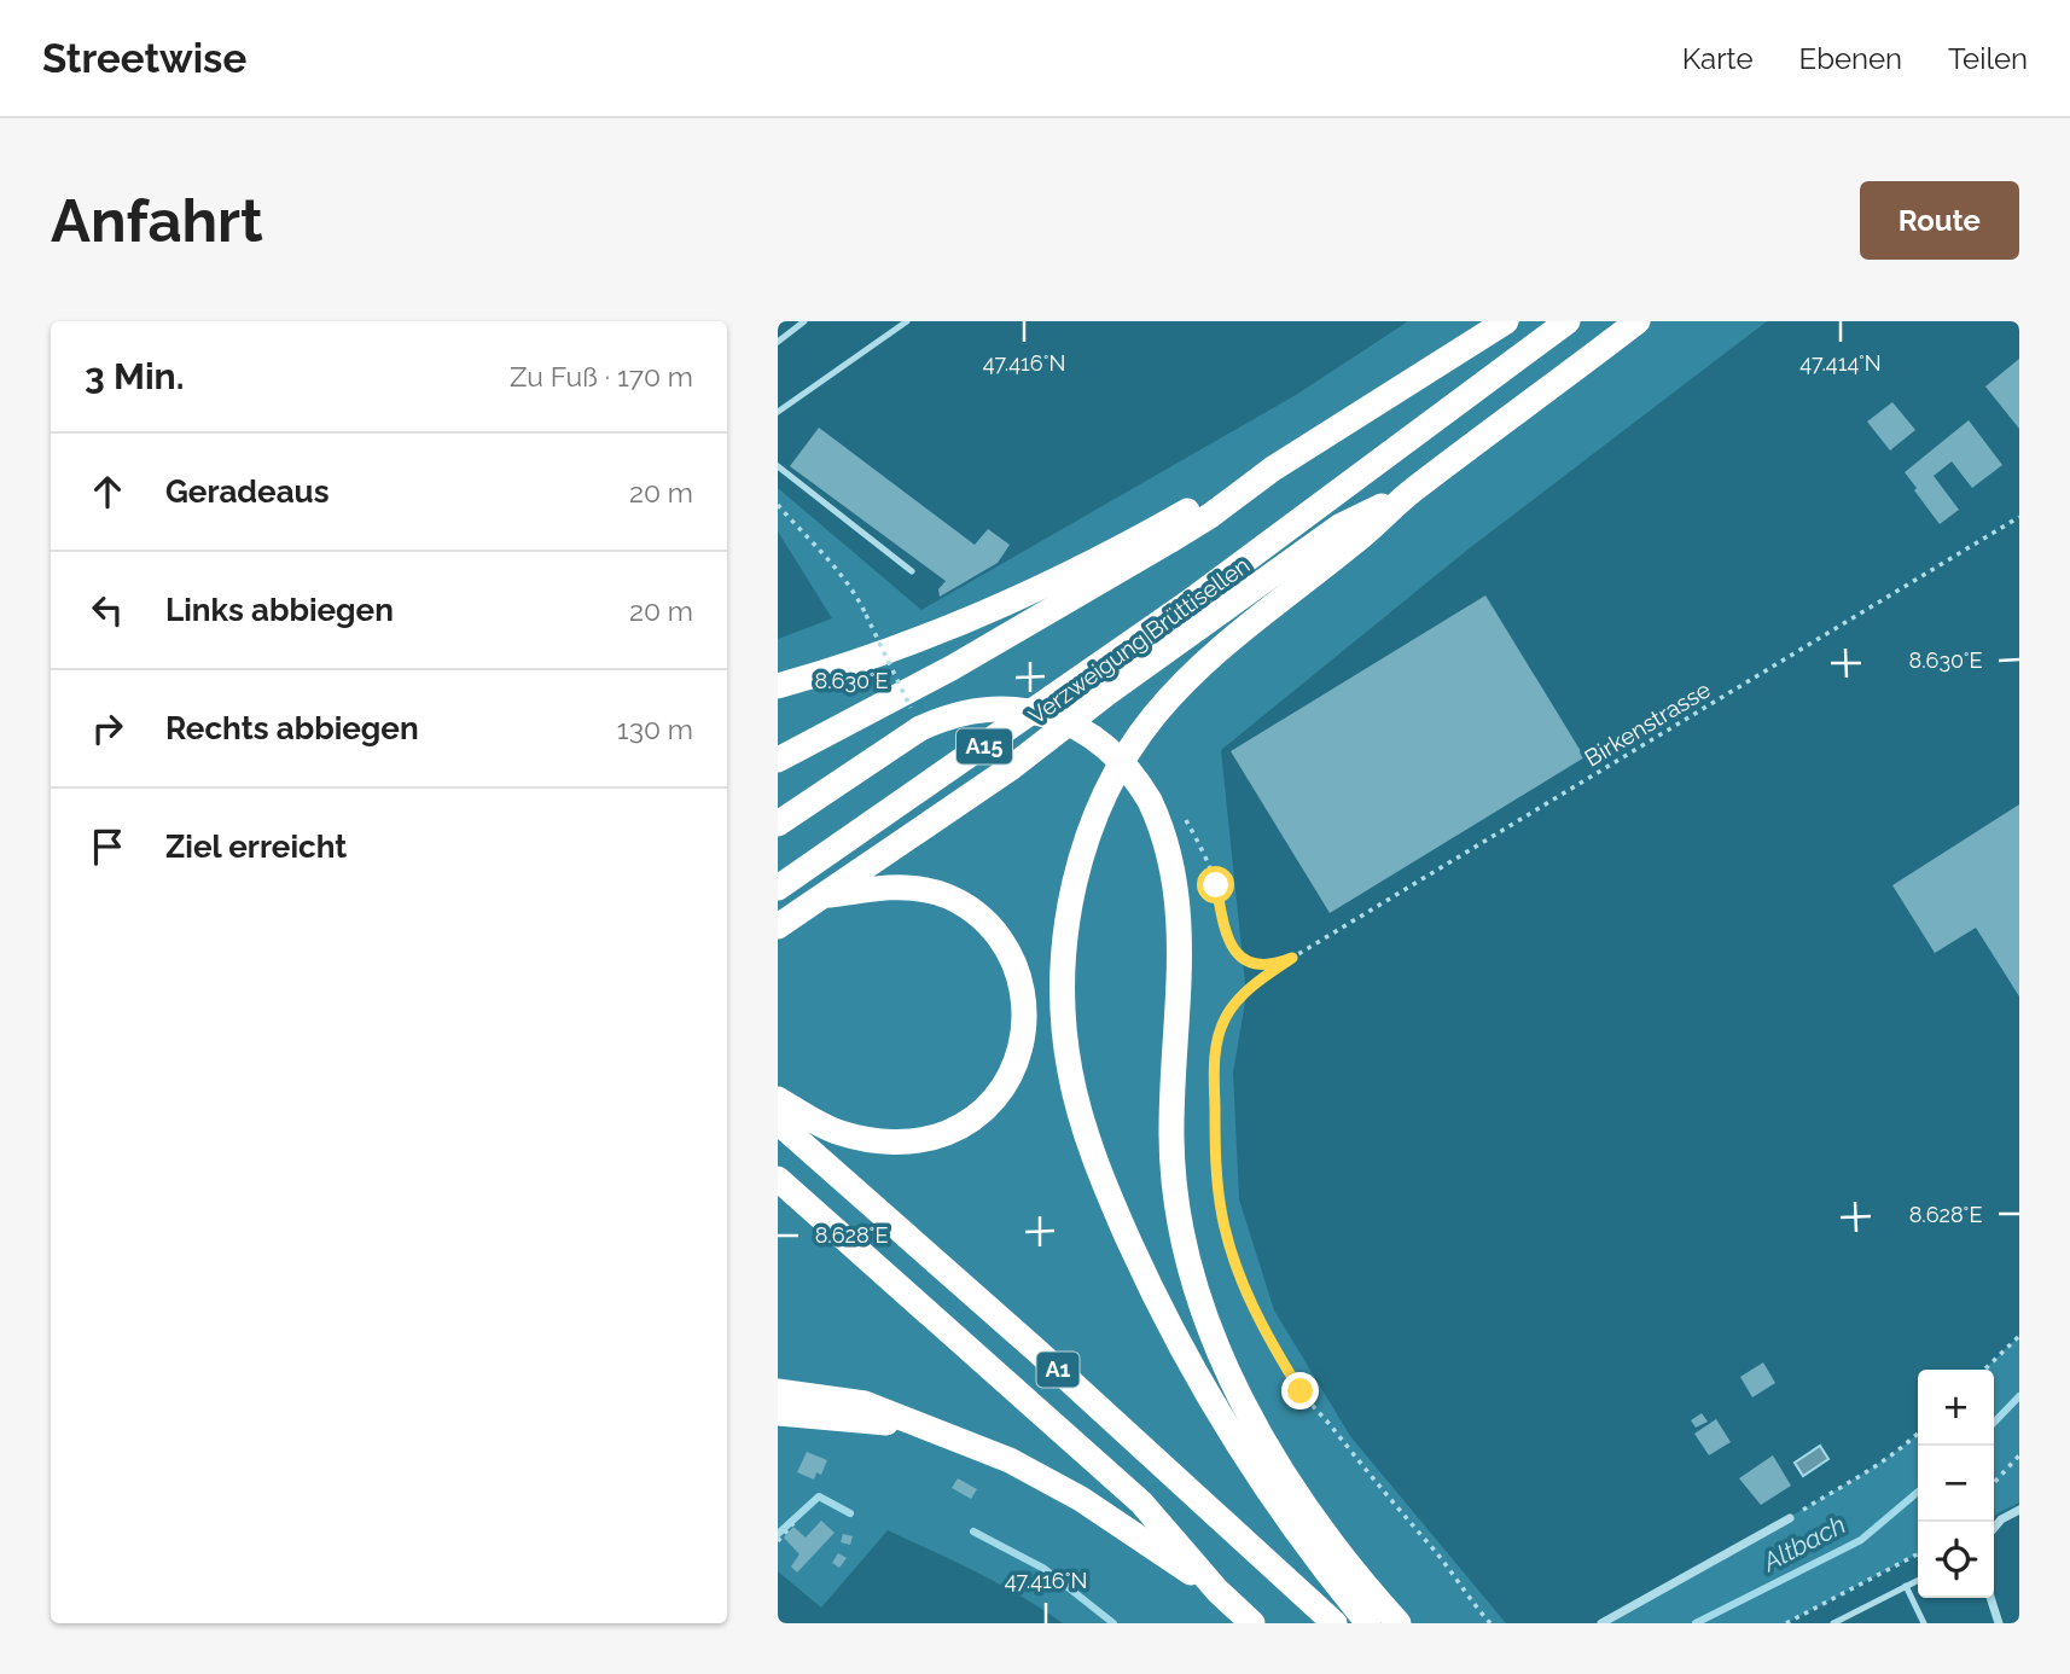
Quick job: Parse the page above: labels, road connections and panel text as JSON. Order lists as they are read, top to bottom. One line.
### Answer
{"streets":{"highway":["Verzweigung Brüttisellen","A15","A1"],"path":["Birkenstrasse"]},"crossings":[["Verzweigung Brüttisellen","A15"]],"water":["Altbach"],"page":{"header":"Streetwise","nav":["Karte","Ebenen","Teilen"],"buttons":"Route","title":"Anfahrt","heading":["3 Min.","Zu Fuß · 170 m"],"list":[["Geradeaus","20 m"],["Links abbiegen","20 m"],["Rechts abbiegen","130 m"],"Ziel erreicht"],"map_buttons":["+","−"]},"coordinates":["47.416°N","47.414°N","8.630°E","8.628°E"]}
